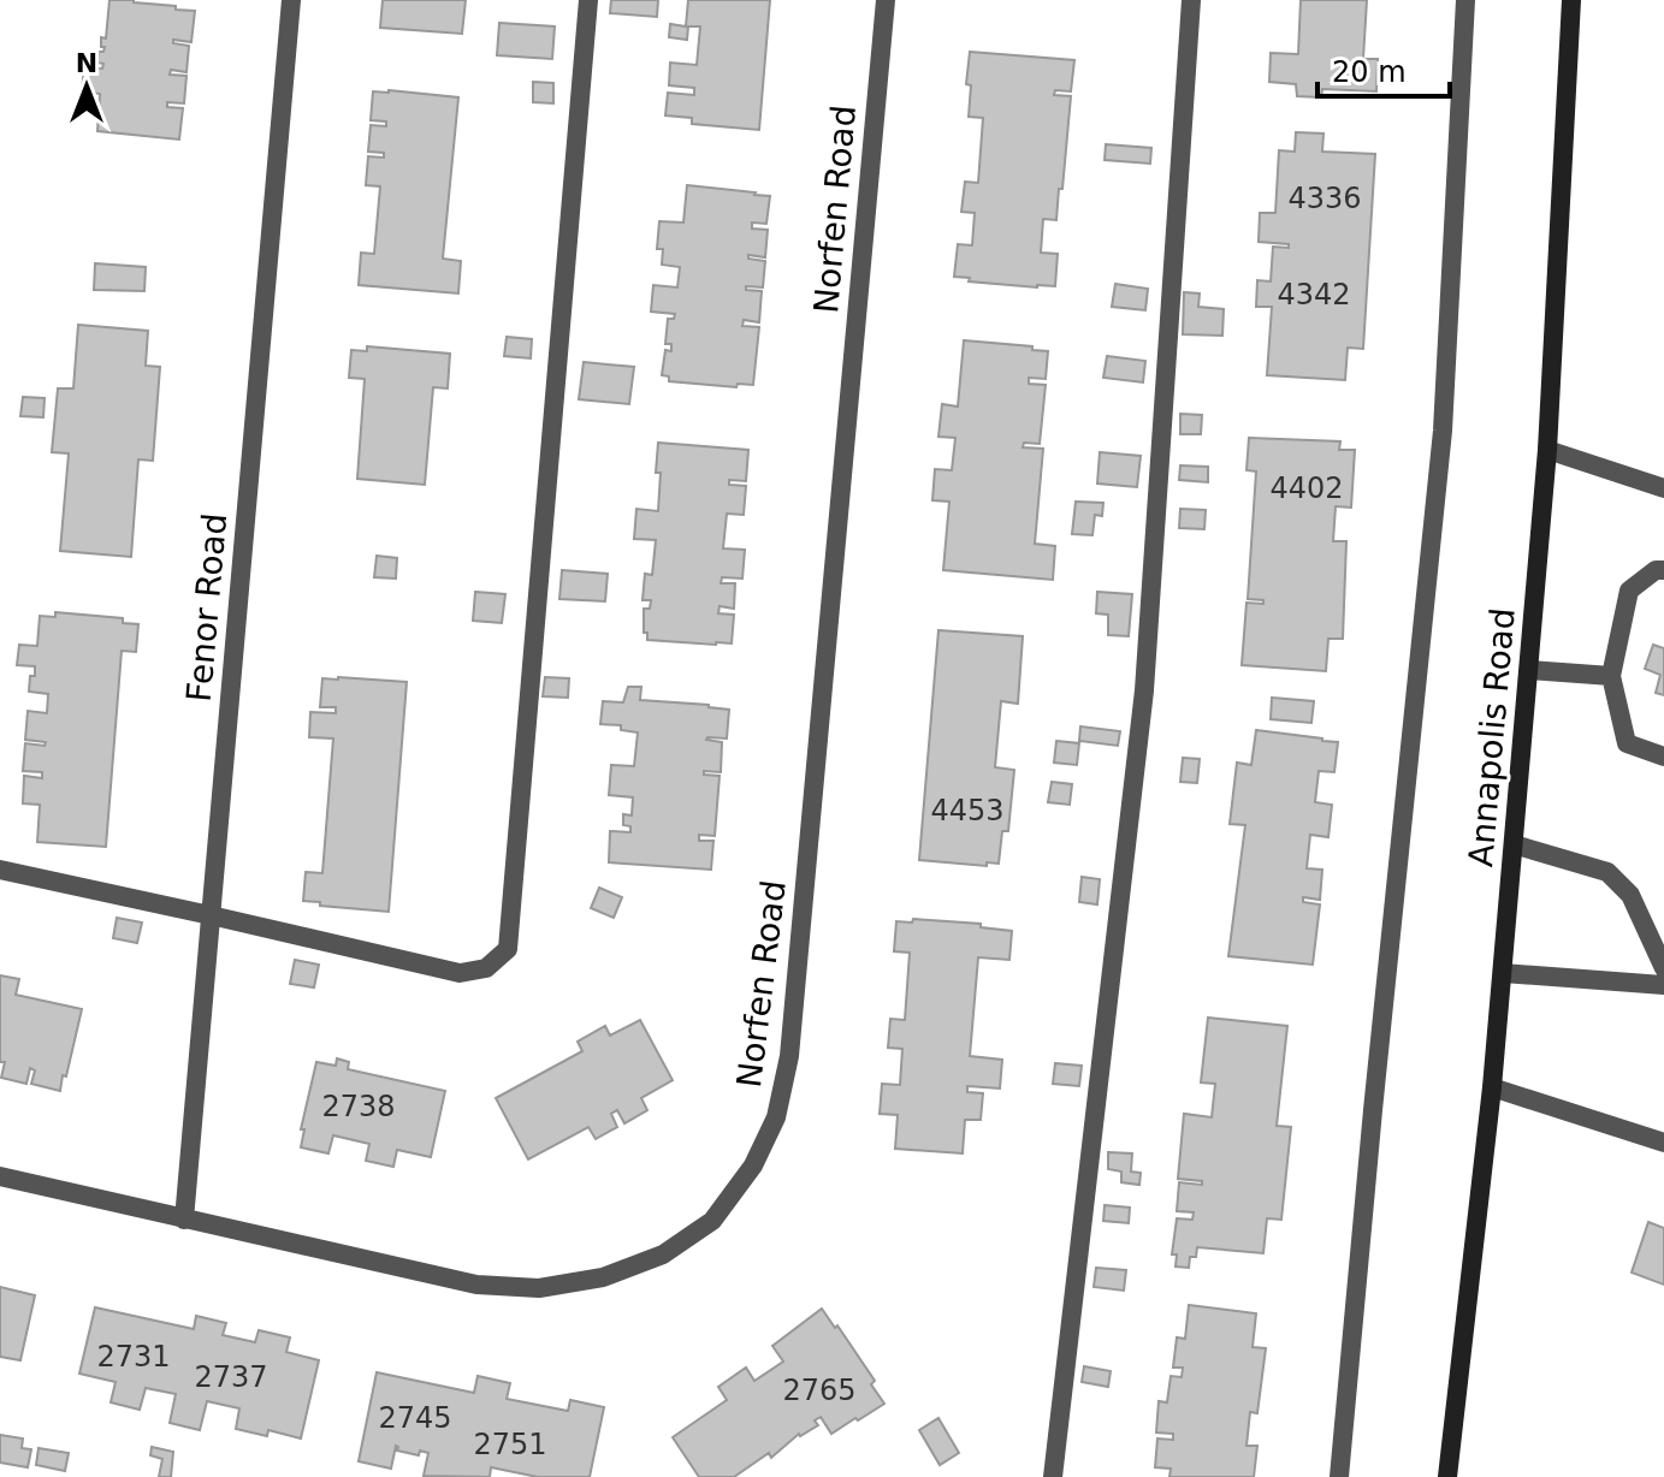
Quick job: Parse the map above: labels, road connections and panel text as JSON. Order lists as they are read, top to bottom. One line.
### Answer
{"streets":{"main road":["Annapolis Road"],"street":["Norfen Road","Fenor Road"]},"crossings":[["Norfen Road","Fenor Road"]],"house_numbers":["4336","4342","4402","4453","2738","2731","2737","2765","2745","2751"],"scale_bar":"20 m","north":"top"}
